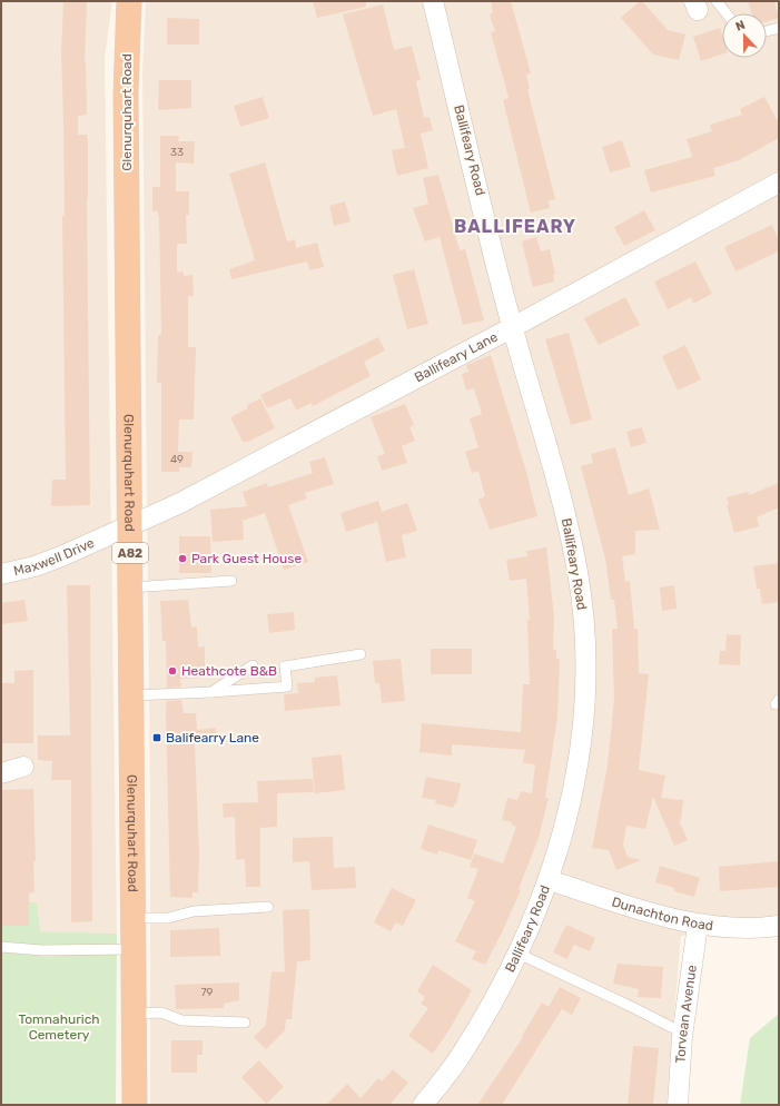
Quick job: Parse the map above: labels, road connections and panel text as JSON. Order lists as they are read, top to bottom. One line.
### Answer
{"streets":{"highway":["Glenurquhart Road","A82"],"street":["Ballifeary Road","Ballifeary Lane","Maxwell Drive","Dunachton Road","Torvean Avenue"]},"crossings":[["Glenurquhart Road","Ballifeary Lane"],["Glenurquhart Road","Maxwell Drive"],["Ballifeary Road","Ballifeary Lane"],["Ballifeary Road","Dunachton Road"],["Ballifeary Lane","Maxwell Drive"],["Dunachton Road","Torvean Avenue"]],"districts":["BALLIFEARY"],"parks":["Tomnahurich Cemetery"],"places":{"other":["Park Guest House","Heathcote B&B"],"transit":["Balifearry Lane"]},"house_numbers":["33","49","79"],"north":"top"}
